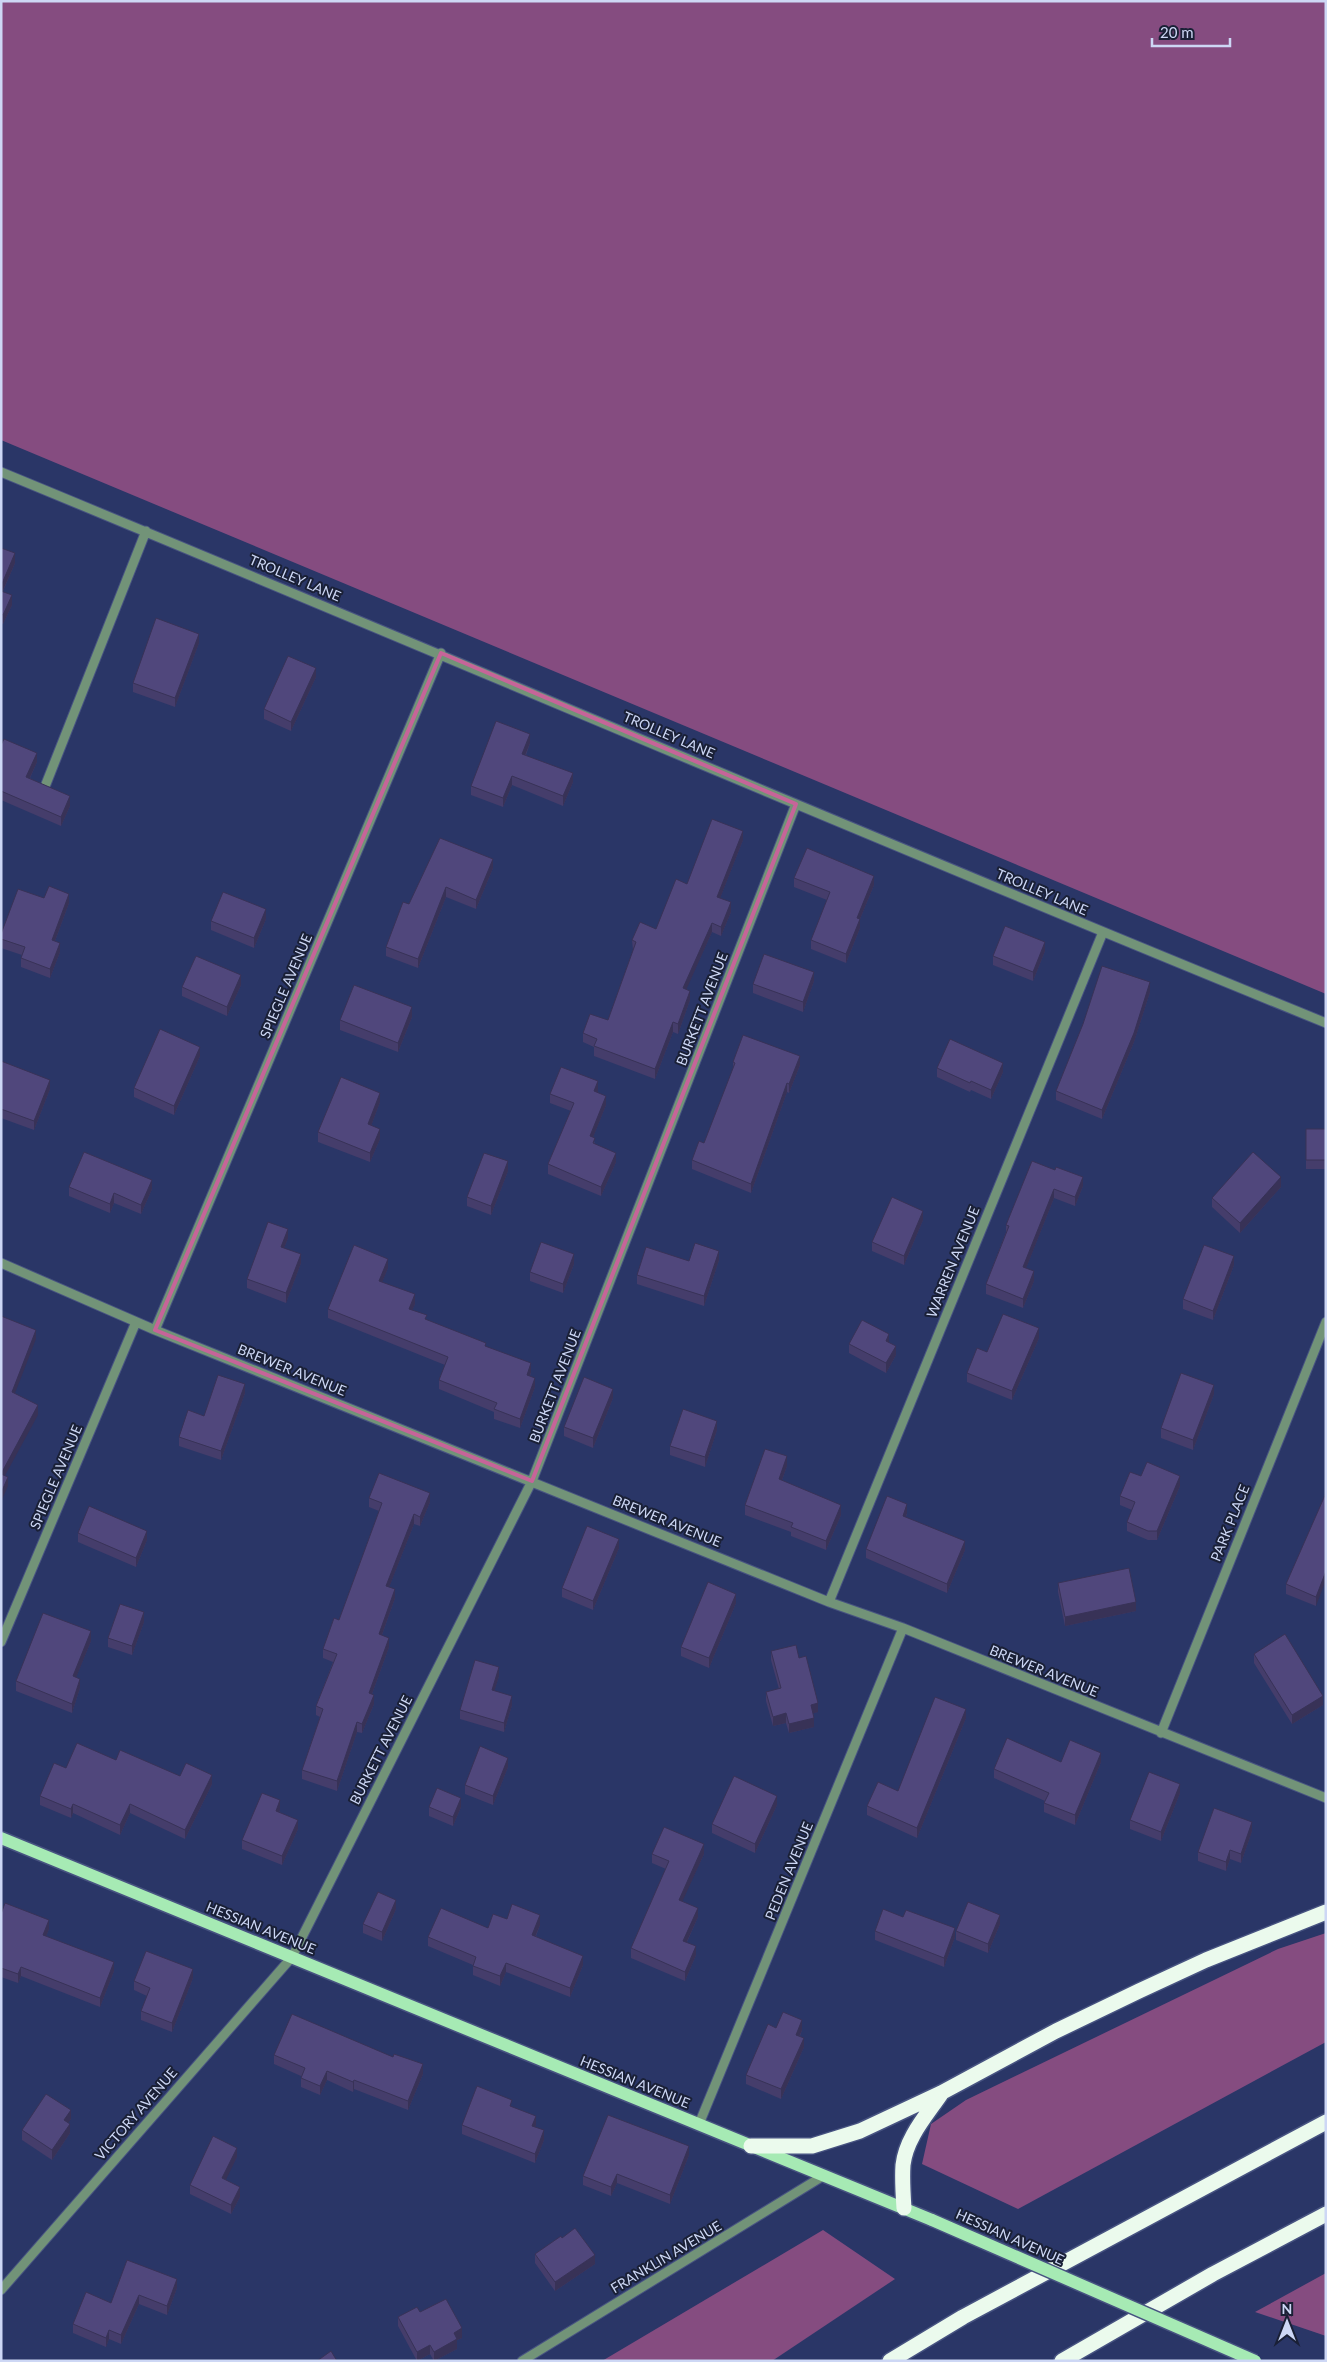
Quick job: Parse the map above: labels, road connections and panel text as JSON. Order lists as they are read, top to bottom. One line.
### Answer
{"streets":{"main road":["HESSIAN AVENUE"],"street":["TROLLEY LANE","SPIEGLE AVENUE","BURKETT AVENUE","WARREN AVENUE","BREWER AVENUE","PARK PLACE","PEDEN AVENUE","VICTORY AVENUE","FRANKLIN AVENUE"]},"crossings":[["TROLLEY LANE","SPIEGLE AVENUE"],["TROLLEY LANE","BURKETT AVENUE"],["TROLLEY LANE","WARREN AVENUE"],["SPIEGLE AVENUE","BREWER AVENUE"],["BURKETT AVENUE","BREWER AVENUE"],["BURKETT AVENUE","HESSIAN AVENUE"],["BURKETT AVENUE","VICTORY AVENUE"],["WARREN AVENUE","BREWER AVENUE"],["BREWER AVENUE","PARK PLACE"],["BREWER AVENUE","PEDEN AVENUE"],["PEDEN AVENUE","HESSIAN AVENUE"],["HESSIAN AVENUE","VICTORY AVENUE"],["HESSIAN AVENUE","FRANKLIN AVENUE"]],"scale_bar":"20 m","north":"top"}
